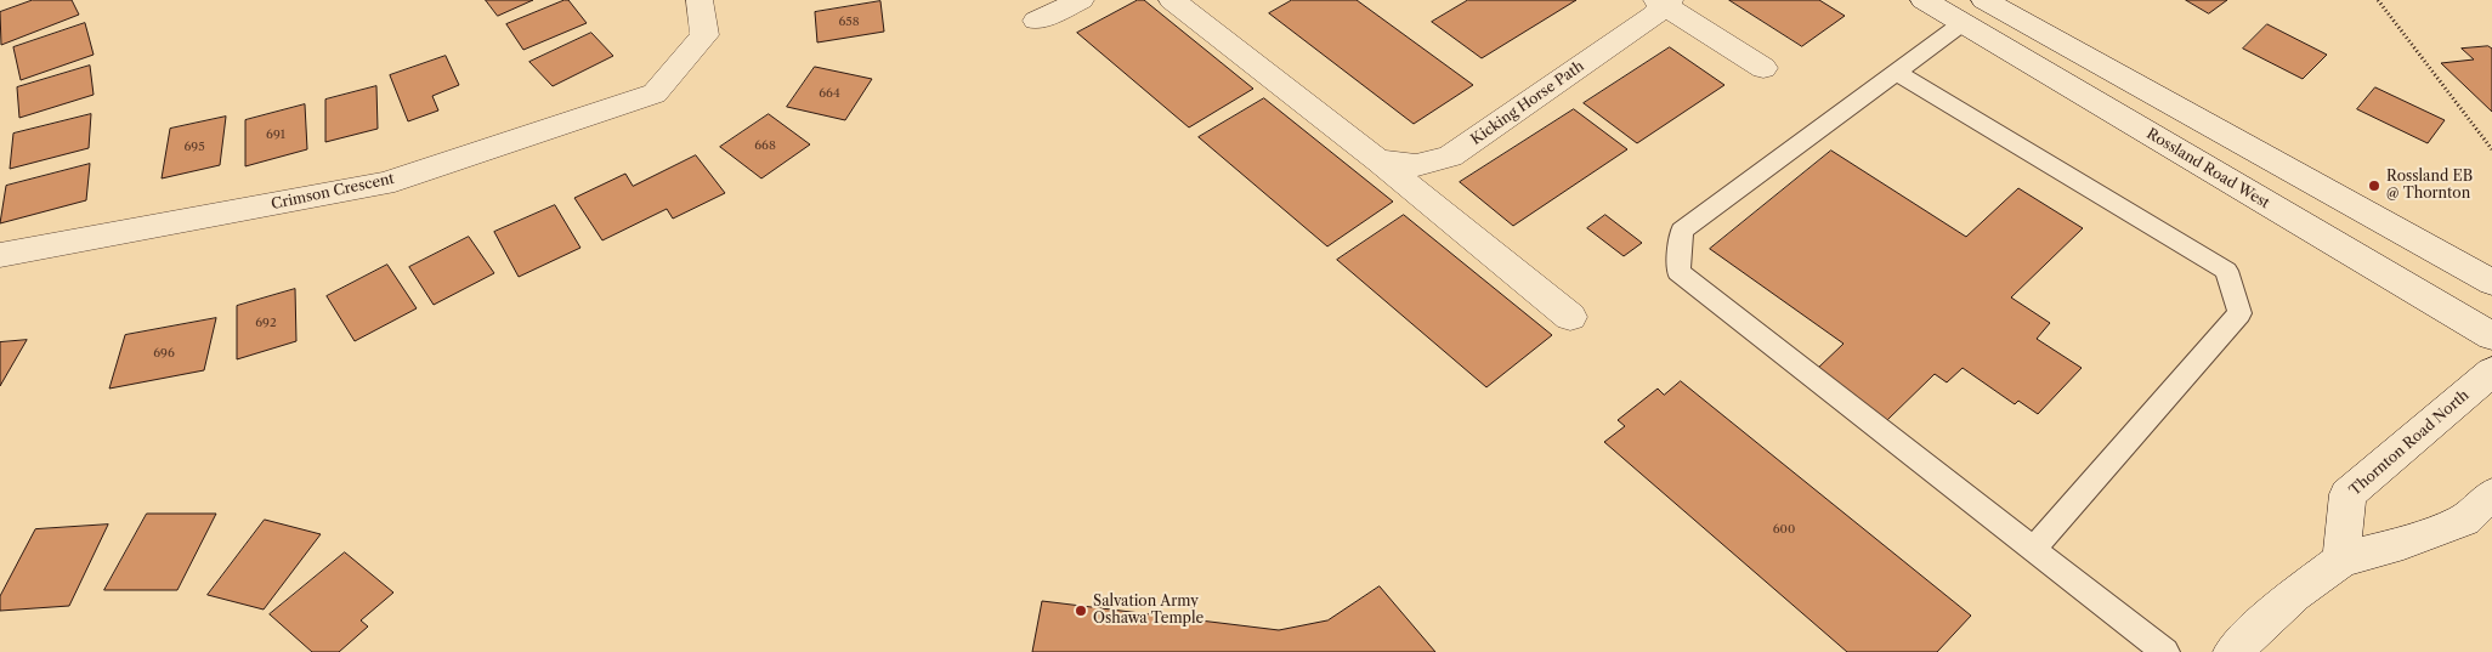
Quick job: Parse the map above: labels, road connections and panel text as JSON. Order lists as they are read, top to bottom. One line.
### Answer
{"streets":{"street":["Kicking Horse Path","Rossland Road West","Crimson Crescent","Thornton Road North"]},"places":["Rossland EB @ Thornton","Salvation Army Oshawa Temple"],"house_numbers":["658","664","691","668","695","692","696","600"]}
